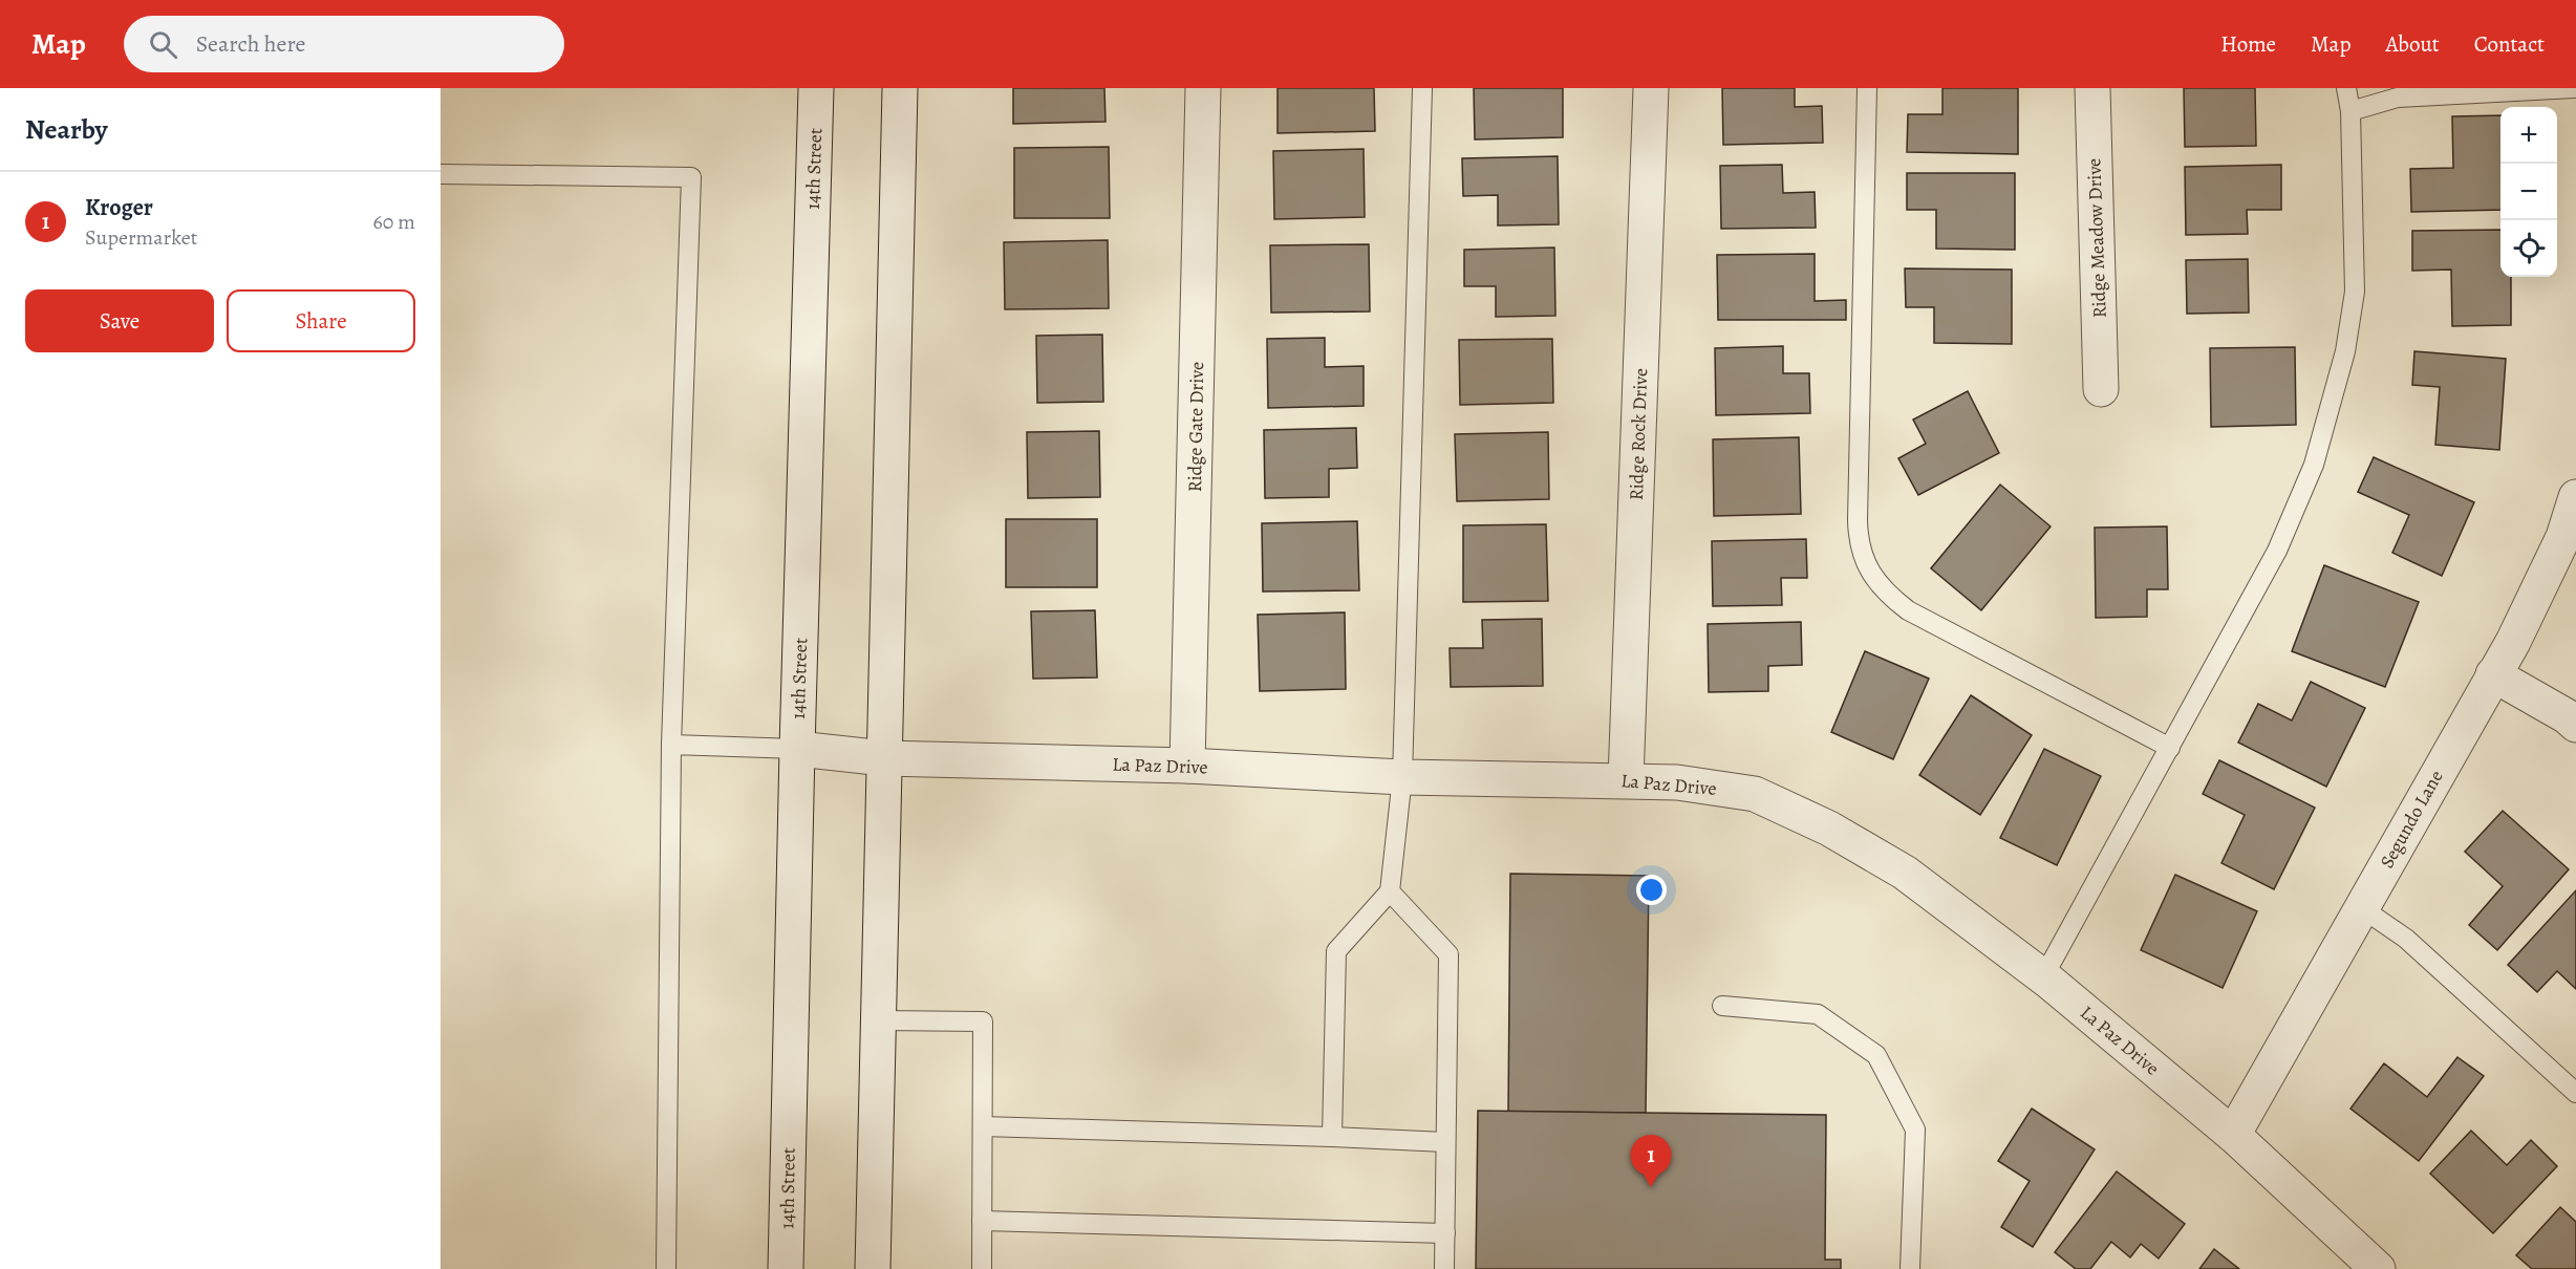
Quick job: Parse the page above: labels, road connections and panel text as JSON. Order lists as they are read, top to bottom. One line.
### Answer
{"streets":{"street":["14th Street","Ridge Meadow Drive","Ridge Gate Drive","Ridge Rock Drive","La Paz Drive","Segundo Lane"]},"crossings":[["14th Street","La Paz Drive"],["Ridge Gate Drive","La Paz Drive"],["Ridge Rock Drive","La Paz Drive"],["La Paz Drive","Segundo Lane"]],"page":{"header":"Map","search":"Search here","nav":["Home","Map","About","Contact"],"heading":"Nearby","map_buttons":["+","−"],"list":[{"mark":"1","name":"Kroger","note":"Supermarket","value":"60 m"}],"buttons":["Save","Share"],"pins":"1"}}
